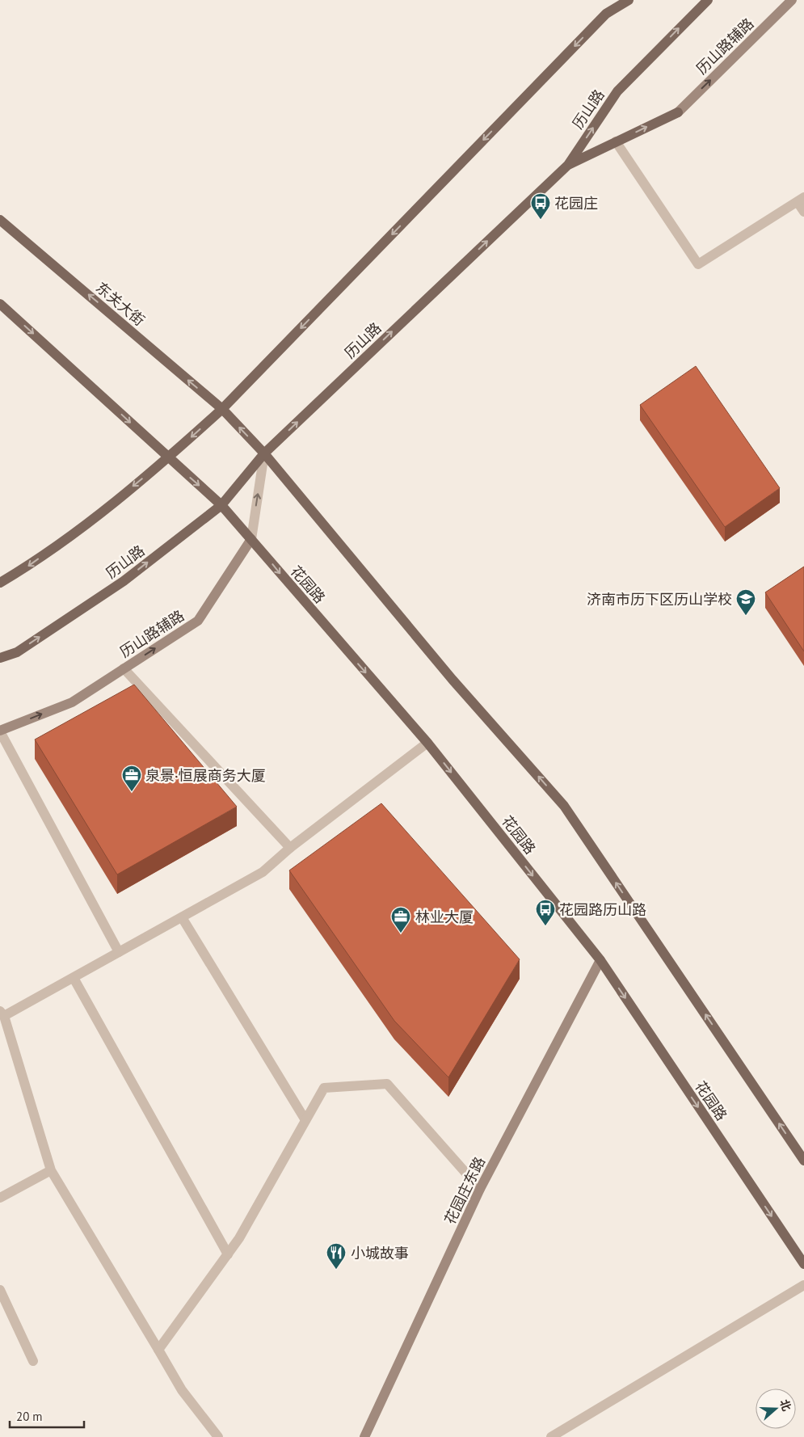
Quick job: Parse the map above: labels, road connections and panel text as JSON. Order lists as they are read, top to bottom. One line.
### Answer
{"streets":{"main road":["历山路","东关大街","花园路"],"street":["历山路辅路","花园庄东路"]},"crossings":[["历山路辅路","历山路"],["历山路辅路","花园路"],["历山路","花园路"],["花园路","花园庄东路"]],"one_way":["历山路辅路"],"places":{"bus stop":["花园庄","花园路历山路"],"school or university":["济南市历下区历山学校"],"office":["泉景·恒展商务大厦","林业大厦"],"restaurant":["小城故事"]},"scale_bar":"20 m","north":"right"}
